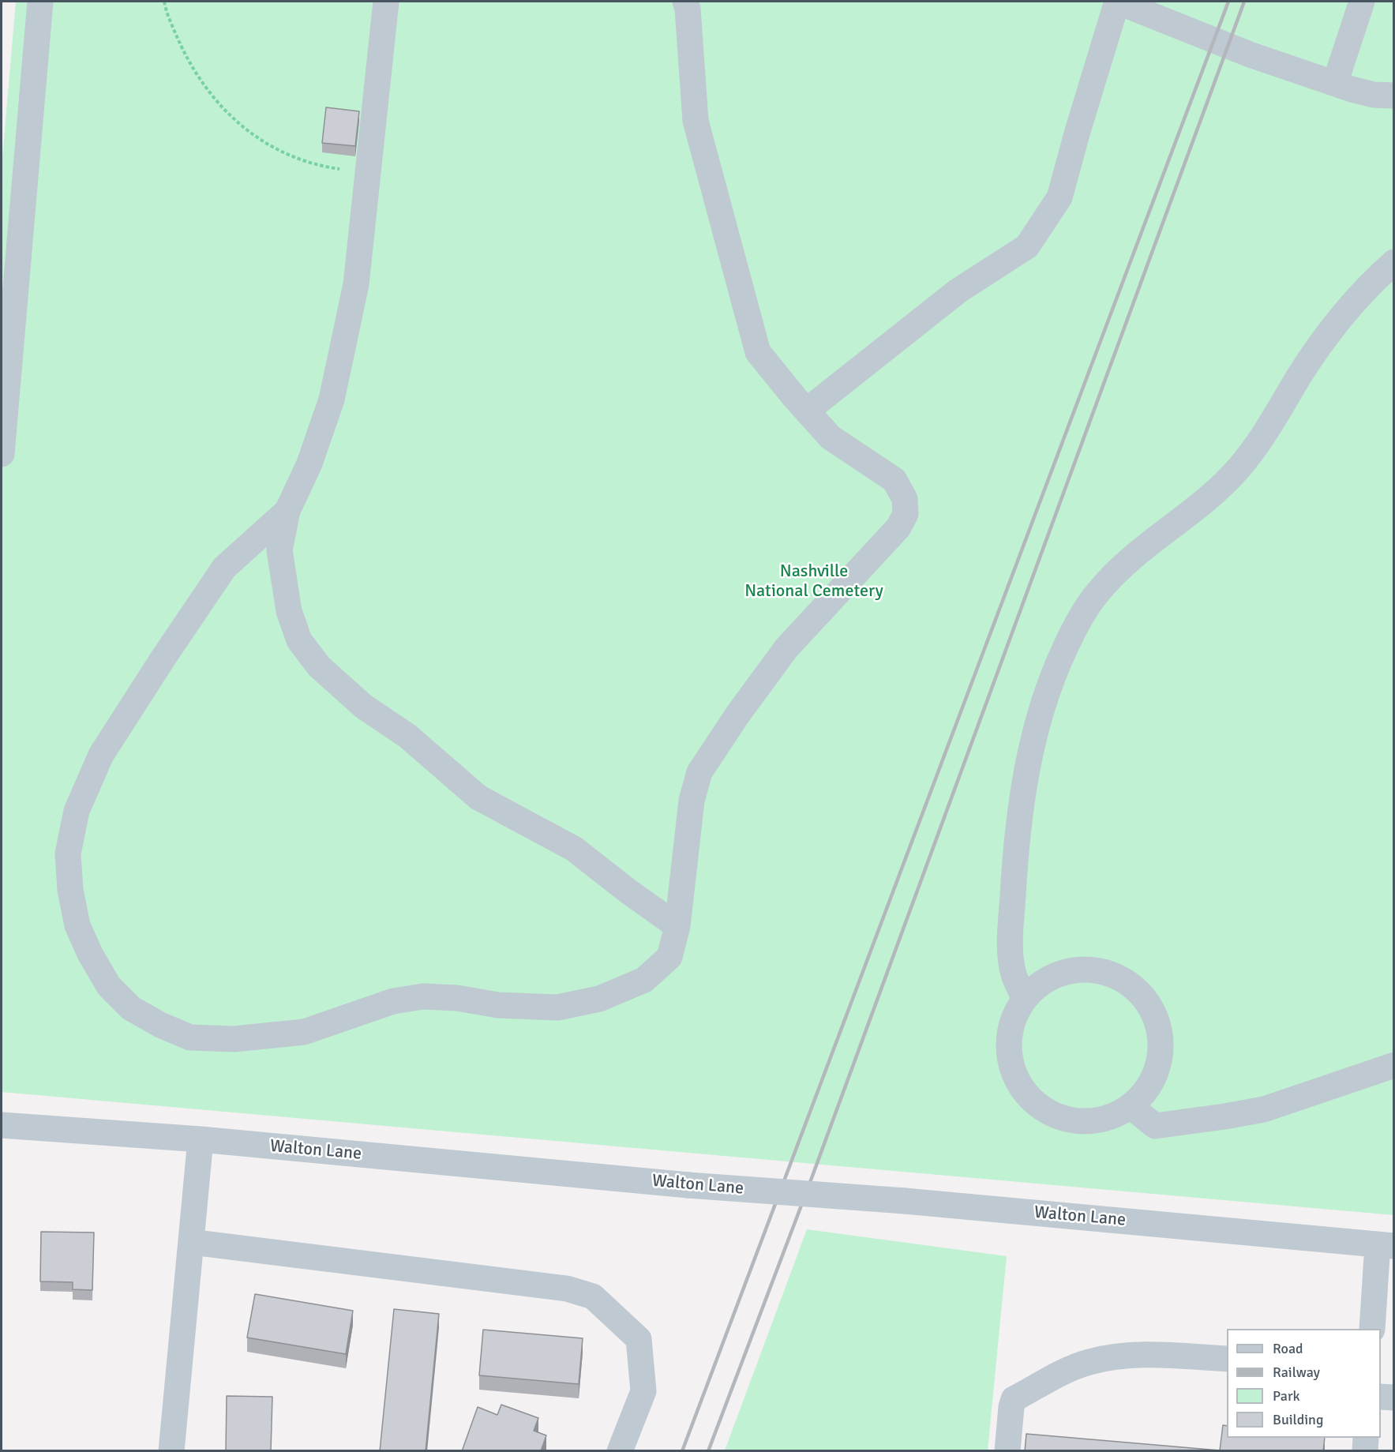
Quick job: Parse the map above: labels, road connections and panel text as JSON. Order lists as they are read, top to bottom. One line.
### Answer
{"streets":{"street":["Walton Lane"]},"parks":["Nashville National Cemetery"],"legend":["Road","Railway","Park","Building"]}
